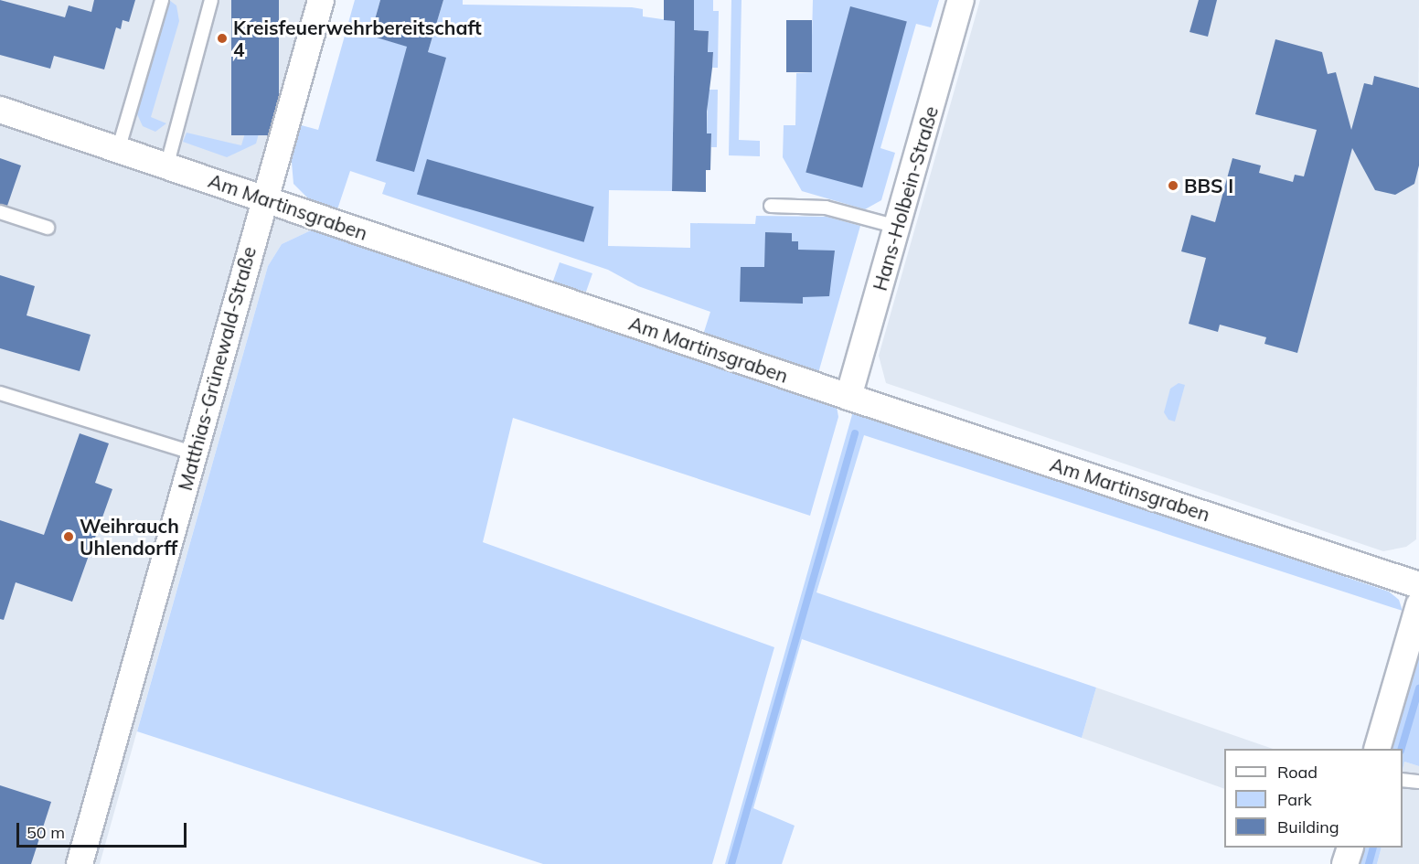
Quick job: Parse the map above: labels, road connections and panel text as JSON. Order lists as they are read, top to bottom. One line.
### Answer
{"streets":{"street":["Hans-Holbein-Straße","Am Martinsgraben","Matthias-Grünewald-Straße"]},"crossings":[["Hans-Holbein-Straße","Am Martinsgraben"],["Am Martinsgraben","Matthias-Grünewald-Straße"]],"places":["Kreisfeuerwehrbereitschaft 4","BBS I","Weihrauch Uhlendorff"],"legend":["Road","Park","Building"],"scale_bar":"50 m"}
